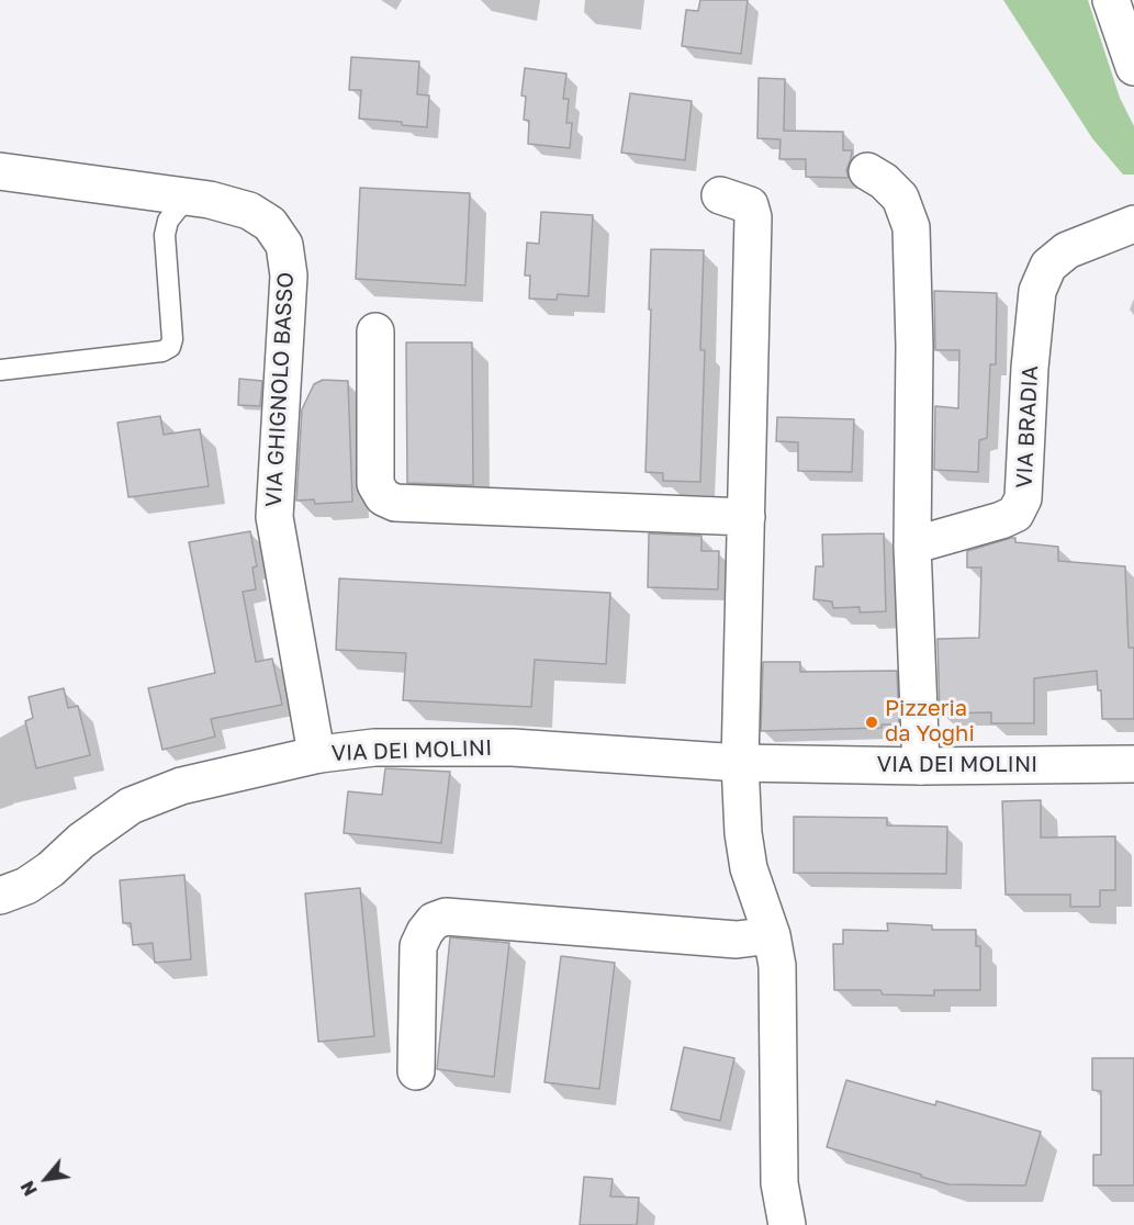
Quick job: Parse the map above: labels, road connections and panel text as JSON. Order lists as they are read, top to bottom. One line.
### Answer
{"streets":{"street":["VIA GHIGNOLO BASSO","VIA BRADIA","VIA DEI MOLINI"]},"crossings":[["VIA GHIGNOLO BASSO","VIA DEI MOLINI"]],"places":["Pizzeria da Yoghi"],"north":"bottom left"}
